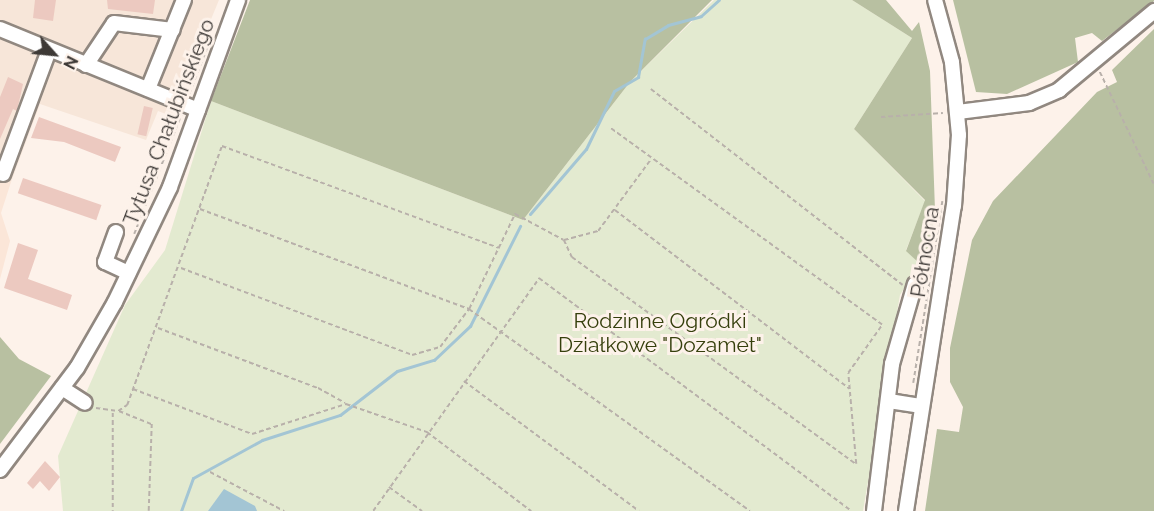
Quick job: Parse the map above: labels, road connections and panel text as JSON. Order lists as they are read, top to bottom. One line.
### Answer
{"streets":{"street":["Tytusa Chałubińskiego","Północna"]},"parks":["Rodzinne Ogródki Działkowe \"Dozamet\""],"north":"bottom right"}
